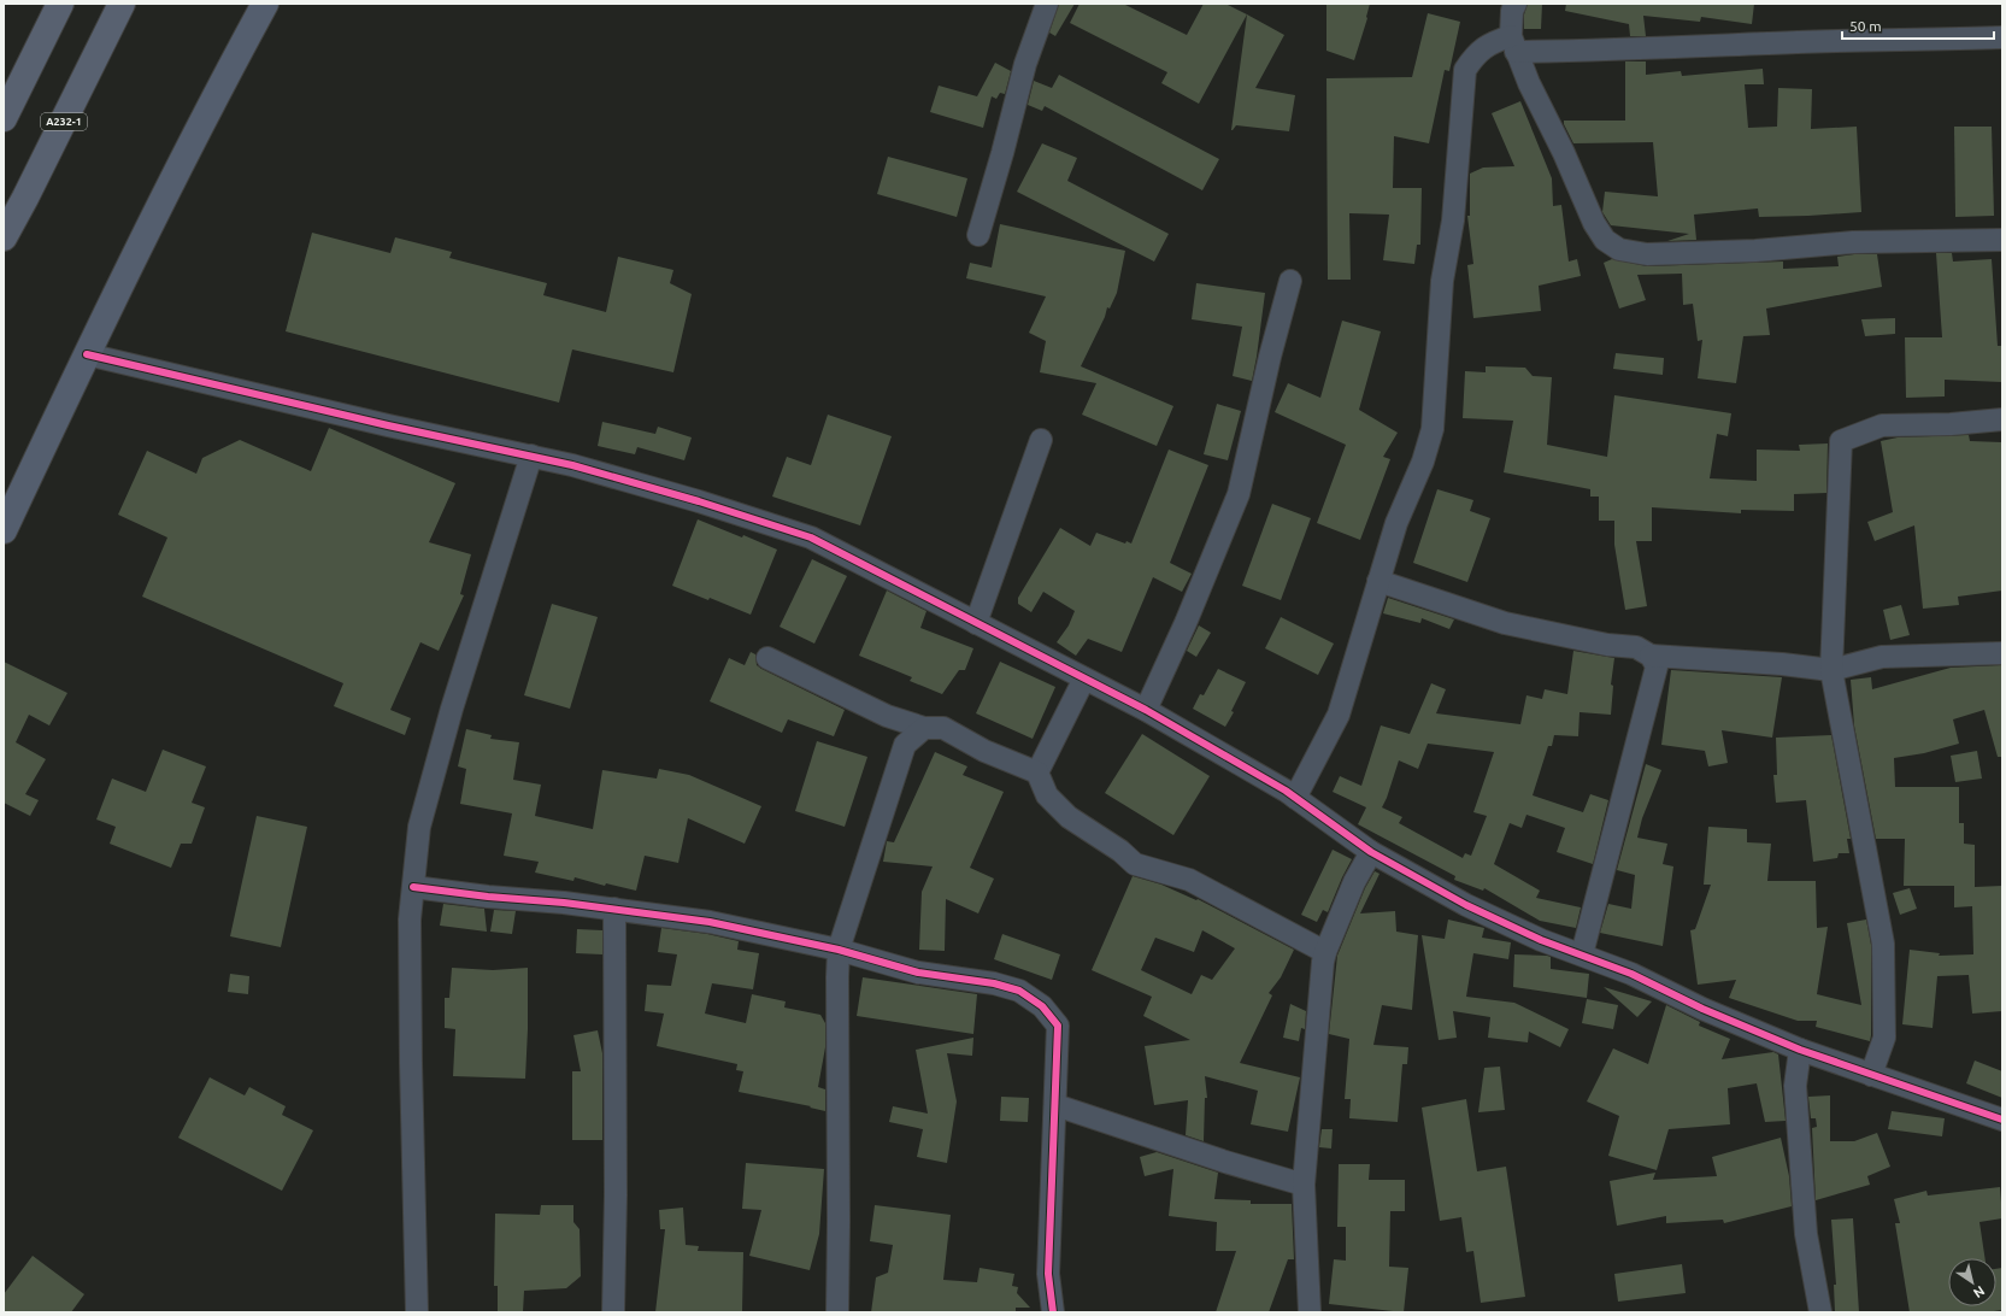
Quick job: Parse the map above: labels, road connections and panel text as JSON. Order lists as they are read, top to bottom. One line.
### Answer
{"streets":{"highway":["A232-1"]},"scale_bar":"50 m","north":"bottom right"}
